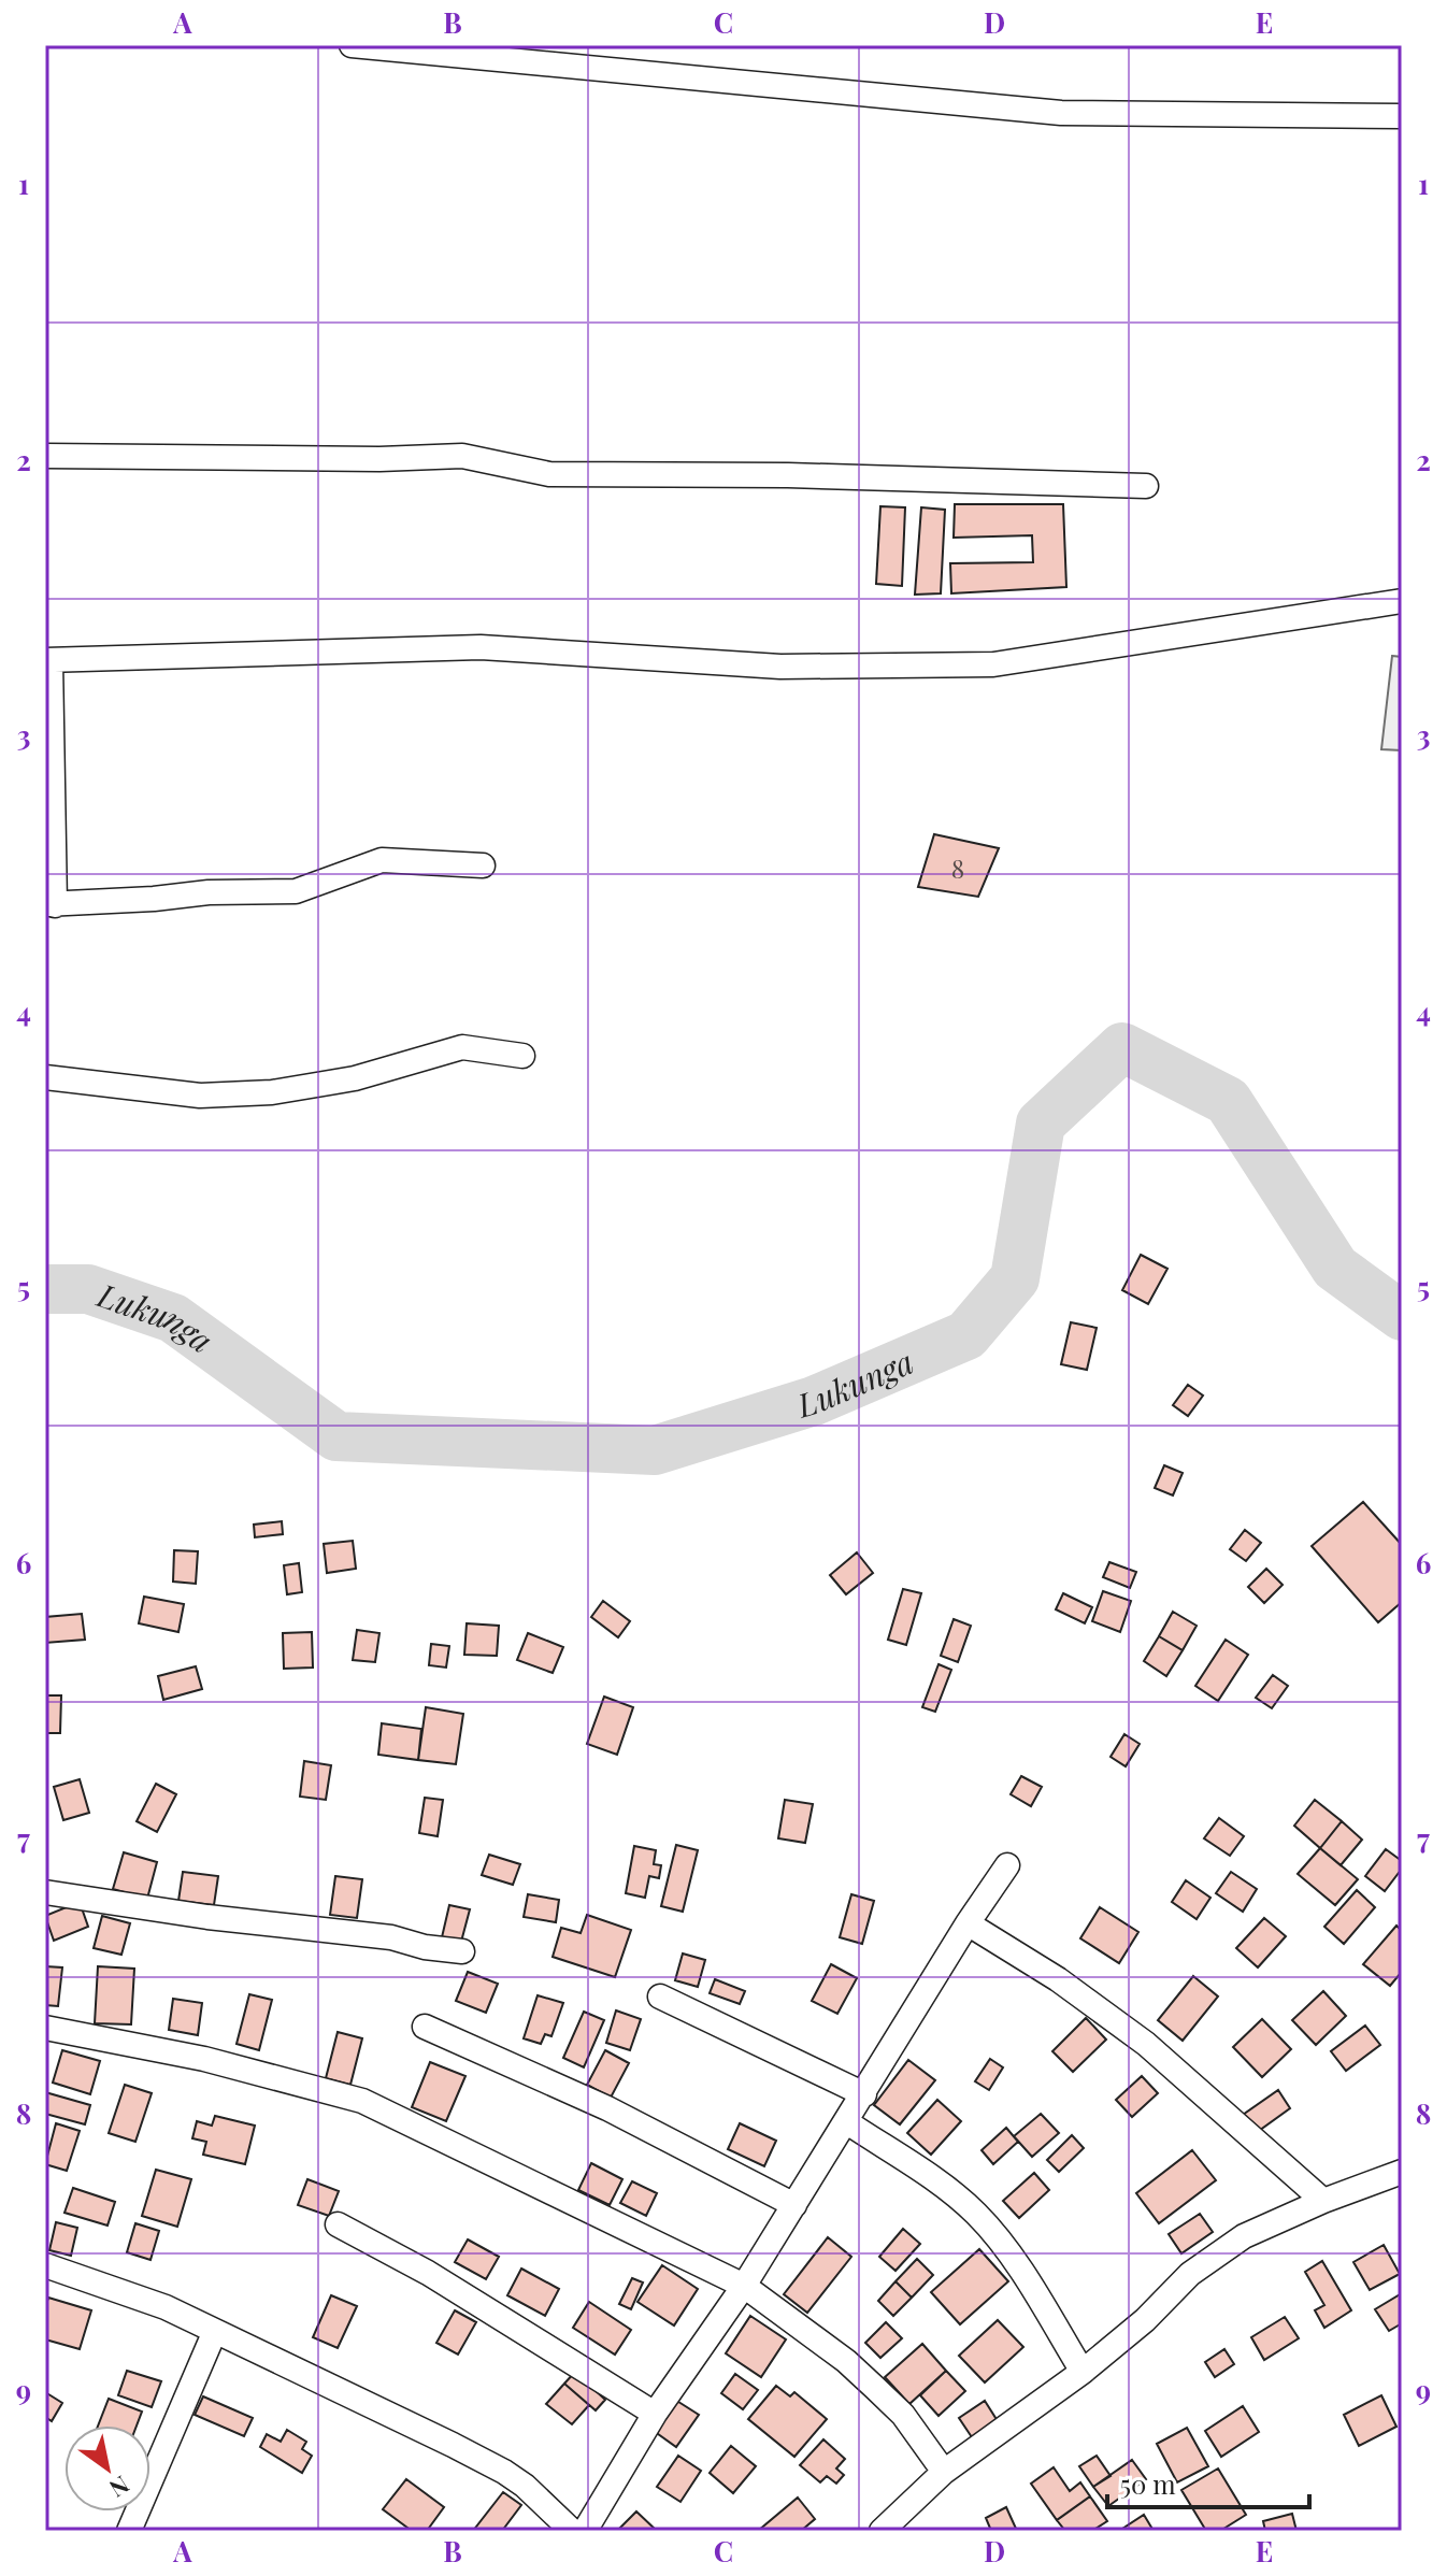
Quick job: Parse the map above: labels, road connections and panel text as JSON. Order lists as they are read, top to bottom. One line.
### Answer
{"water":["Lukunga"],"house_numbers":["8"],"scale_bar":"50 m","north":"bottom right","grid":{"columns":["A","B","C","D","E"],"rows":["1","2","3","4","5","6","7","8","9"]}}
